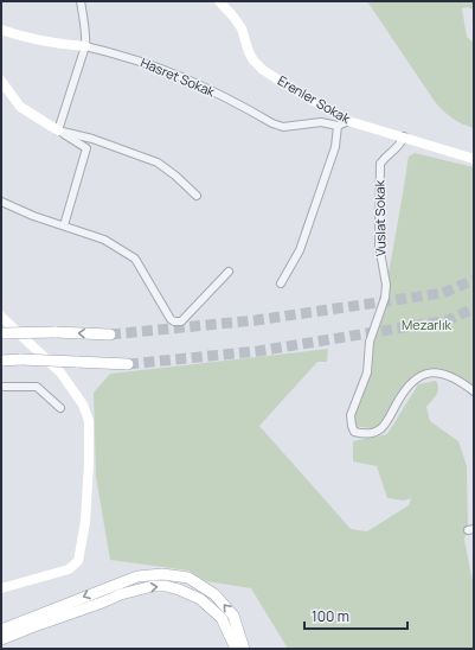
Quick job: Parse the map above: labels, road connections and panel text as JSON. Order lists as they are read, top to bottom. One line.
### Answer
{"streets":{"street":["Hasret Sokak","Erenler Sokak","Vuslat Sokak"]},"crossings":[["Erenler Sokak","Vuslat Sokak"]],"parks":["Mezarlık"],"scale_bar":"100 m"}
